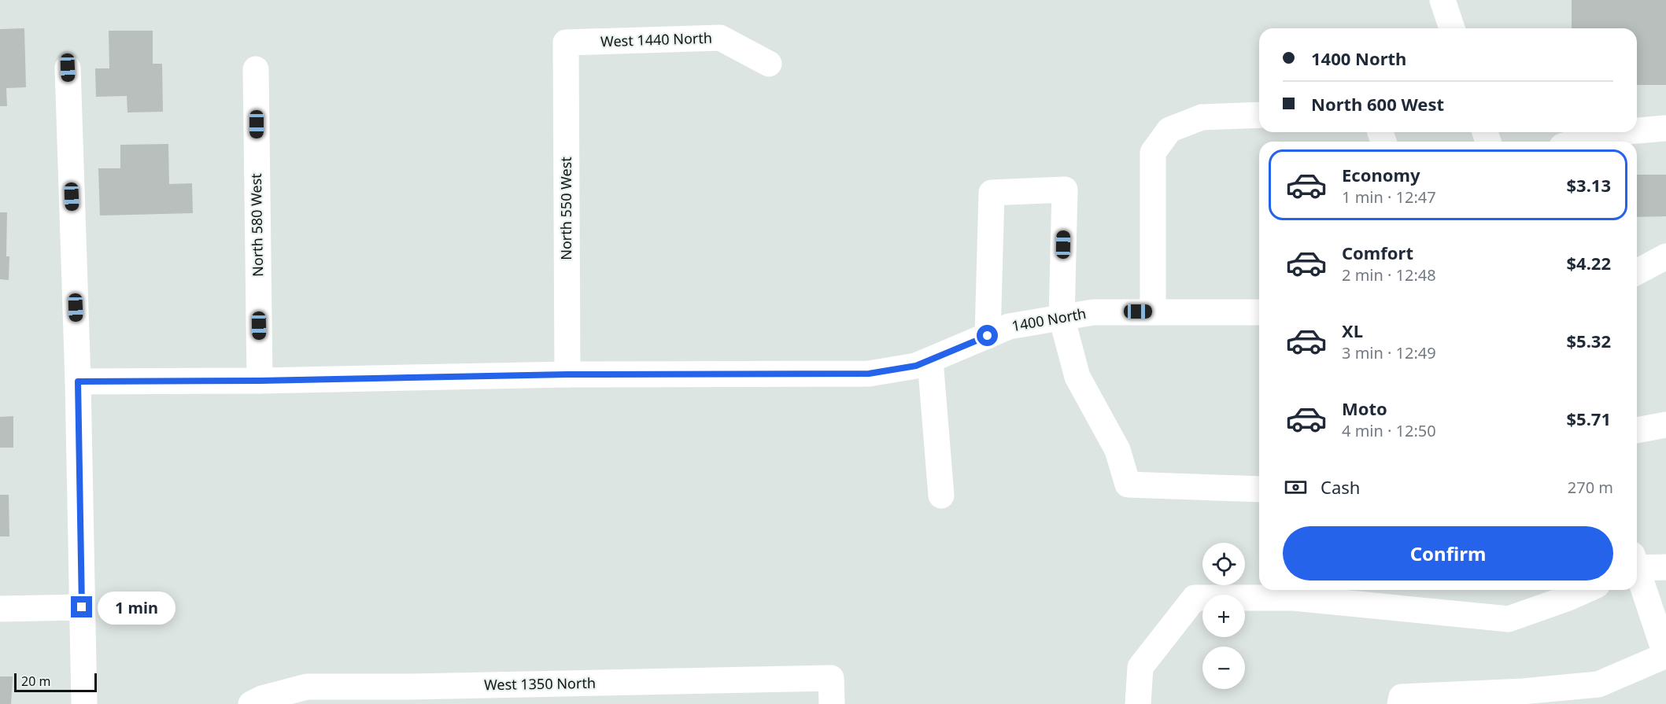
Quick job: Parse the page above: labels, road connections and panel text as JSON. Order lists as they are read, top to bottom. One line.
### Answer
{"streets":{"street":["West 1440 North","North 550 West","North 580 West","1400 North","West 1350 North"]},"crossings":[["West 1440 North","North 550 West"],["North 550 West","1400 North"],["North 580 West","1400 North"]],"scale_bar":"20 m","page":{"banner":["1400 North","North 600 West"],"list":[{"name":"Economy","note":"1 min · 12:47","value":"$3.13"},{"name":"Comfort","note":"2 min · 12:48","value":"$4.22"},{"name":"XL","note":"3 min · 12:49","value":"$5.32"},{"name":"Moto","note":"4 min · 12:50","value":"$5.71"}],"pay":["Cash","270 m"],"buttons":"Confirm","map_buttons":["+","−"],"bubble":"1 min","scale":"20 m"}}
